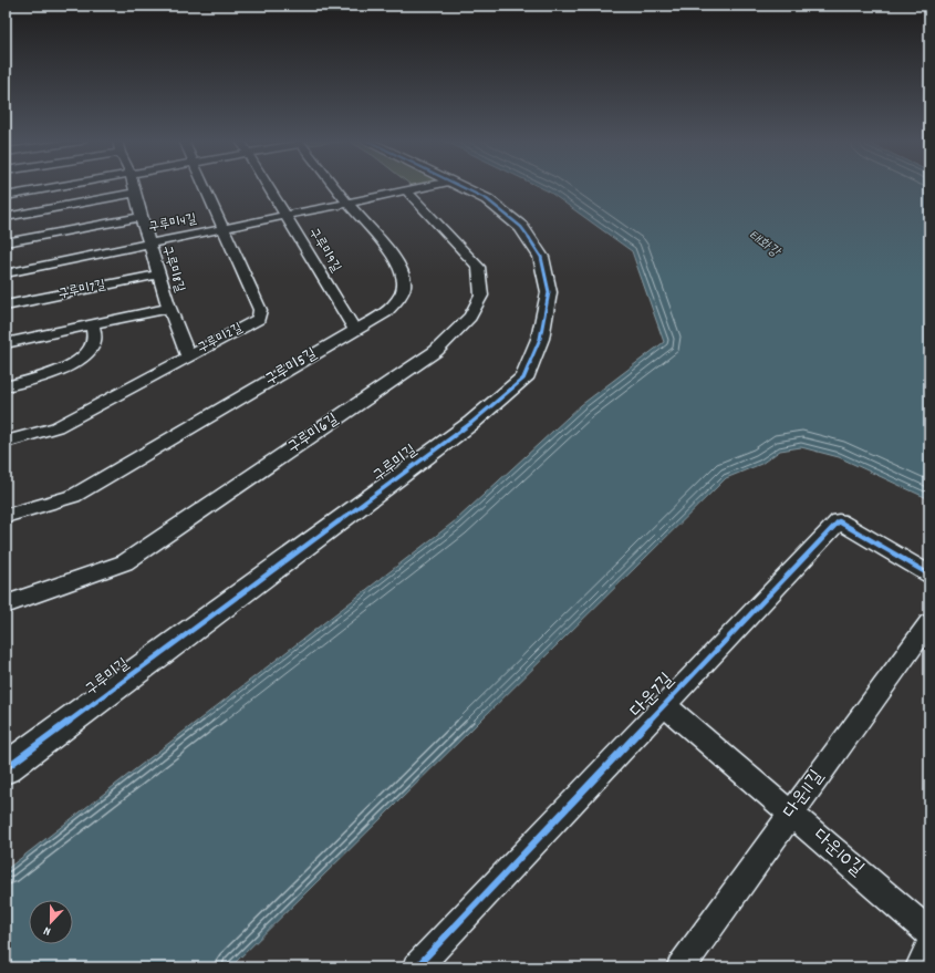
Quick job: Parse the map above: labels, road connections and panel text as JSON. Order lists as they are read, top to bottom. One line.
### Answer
{"streets":{"street":["구루미4길","구루미9길","구루미8길","구루미7길","구루미2길","구루미5길","구루미6길","구루미길","다운7길","다운11길","다운10길"]},"crossings":[["구루미4길","구루미9길"],["구루미4길","구루미8길"],["구루미4길","구루미2길"],["구루미4길","구루미5길"],["구루미4길","구루미6길"],["구루미9길","구루미5길"],["구루미8길","구루미7길"],["구루미8길","구루미2길"],["다운7길","다운10길"],["다운11길","다운10길"]],"water":["태화강"],"north":"bottom"}
